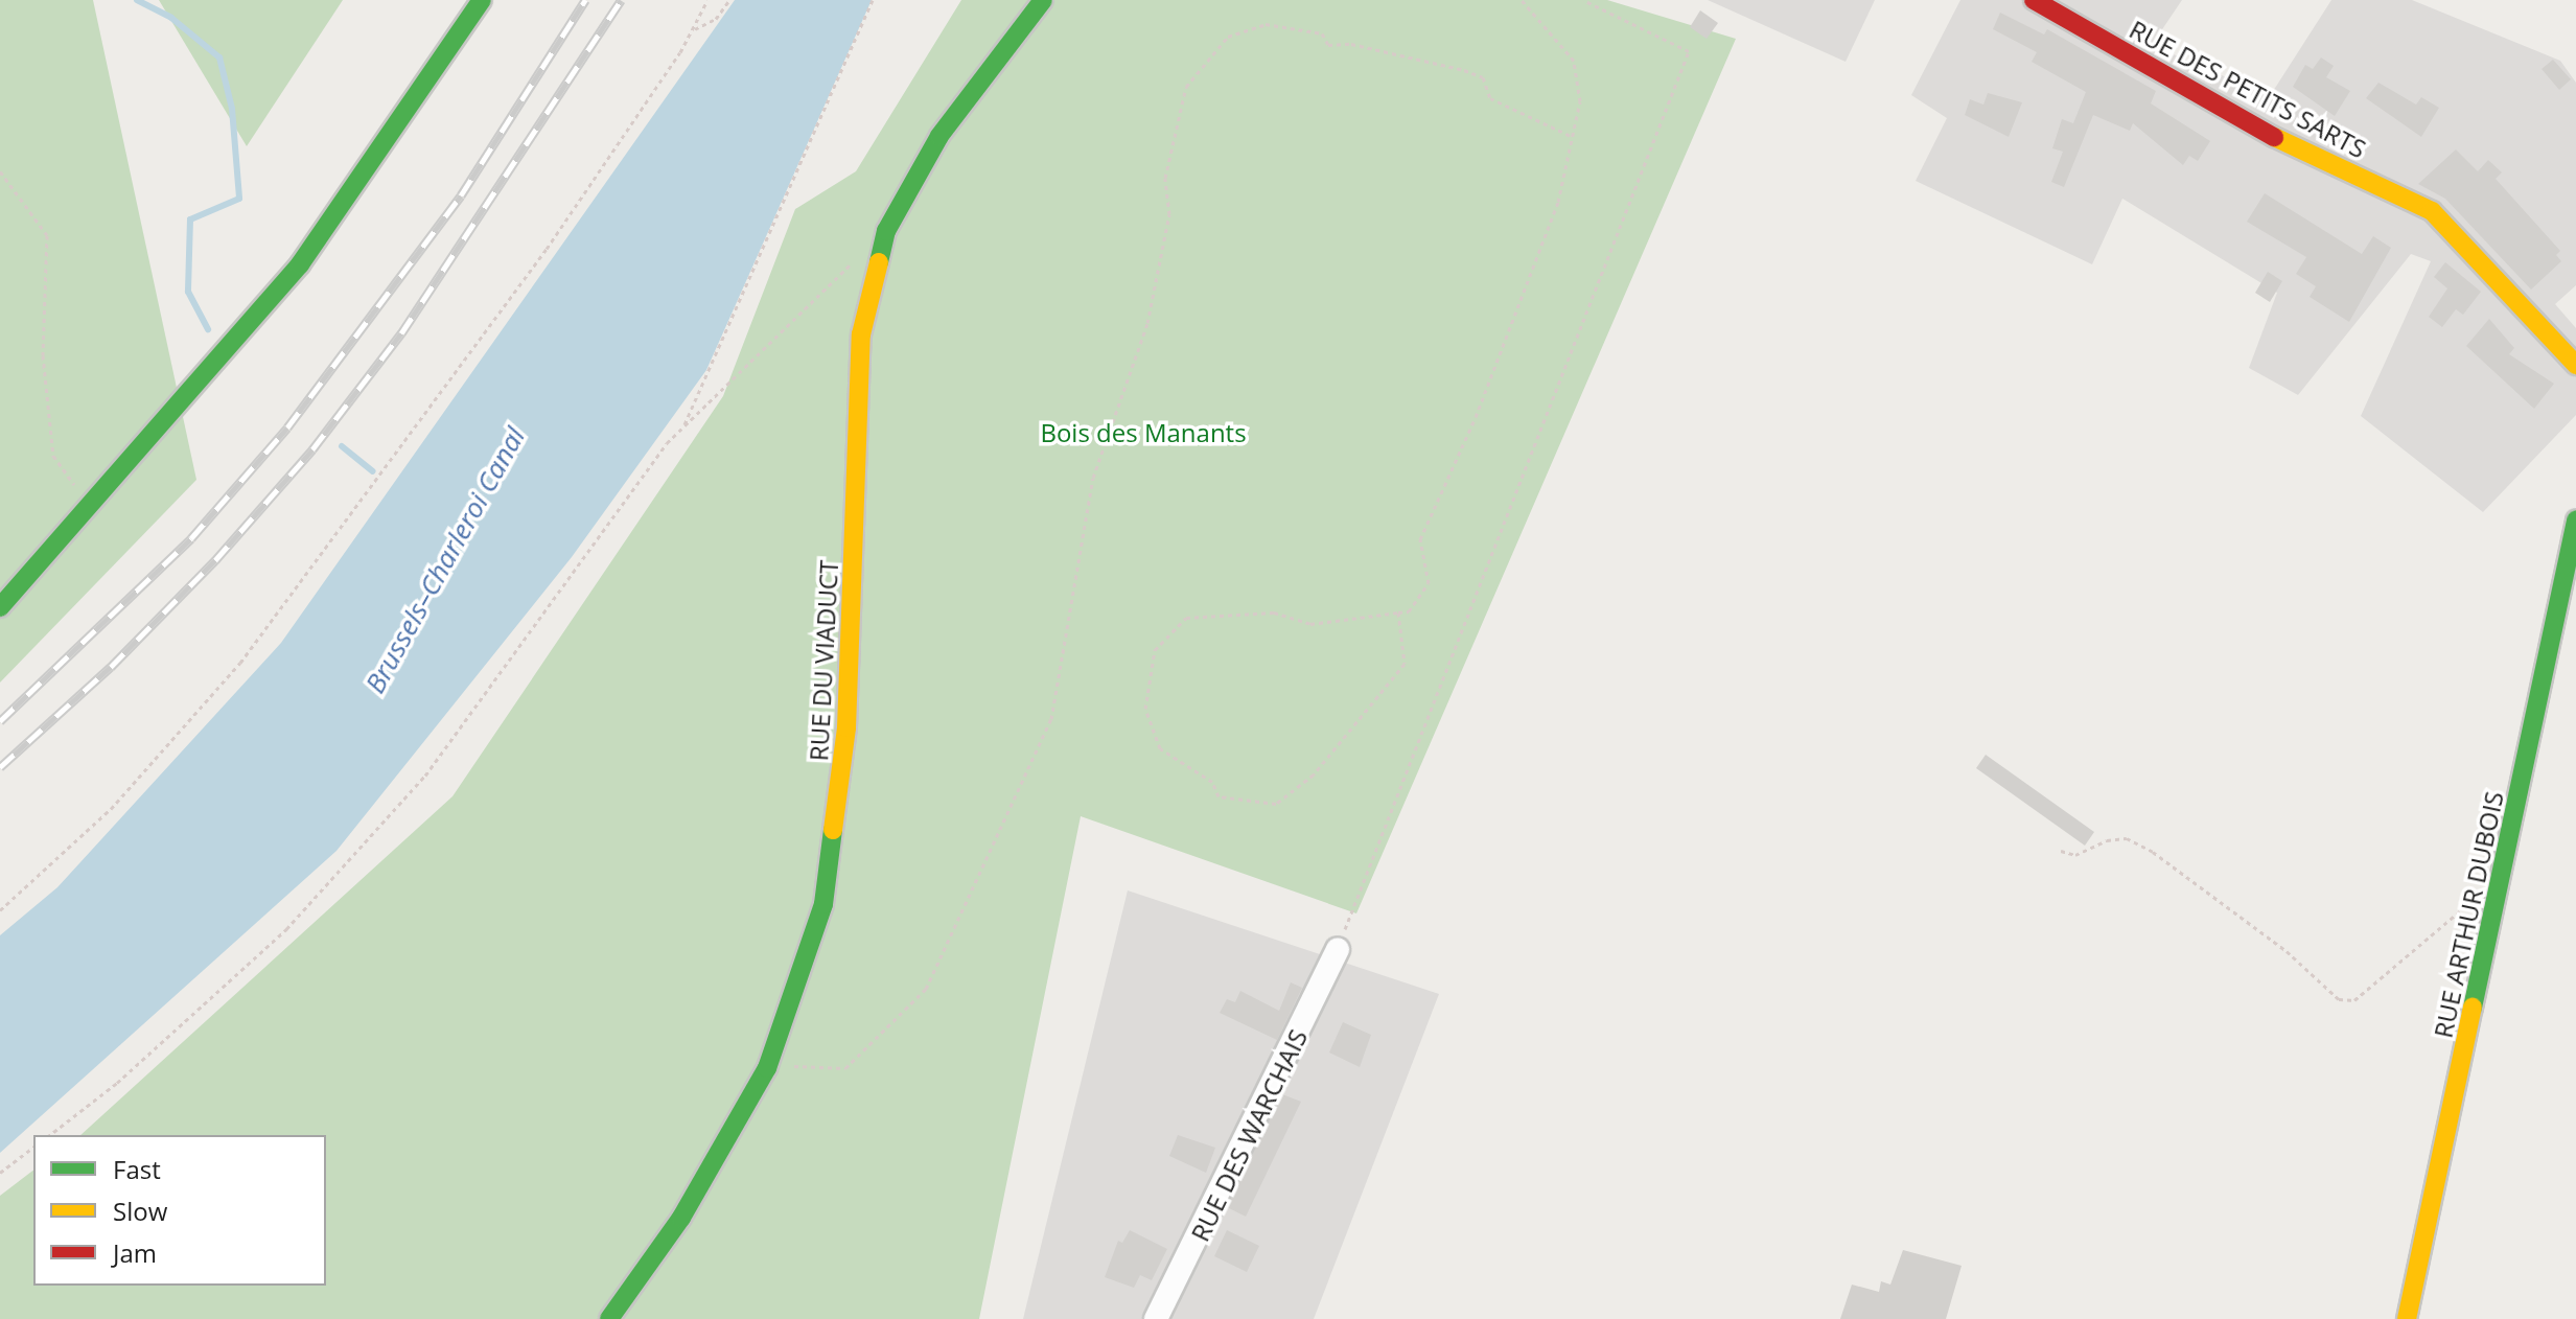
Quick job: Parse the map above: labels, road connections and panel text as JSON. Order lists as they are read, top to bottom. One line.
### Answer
{"streets":{"street":["RUE DES PETITS SARTS","RUE DU VIADUCT","RUE ARTHUR DUBOIS","RUE DES WARCHAIS"]},"water":["Brussels–Charleroi Canal"],"parks":["Bois des Manants"],"legend":["Fast","Slow","Jam"]}
